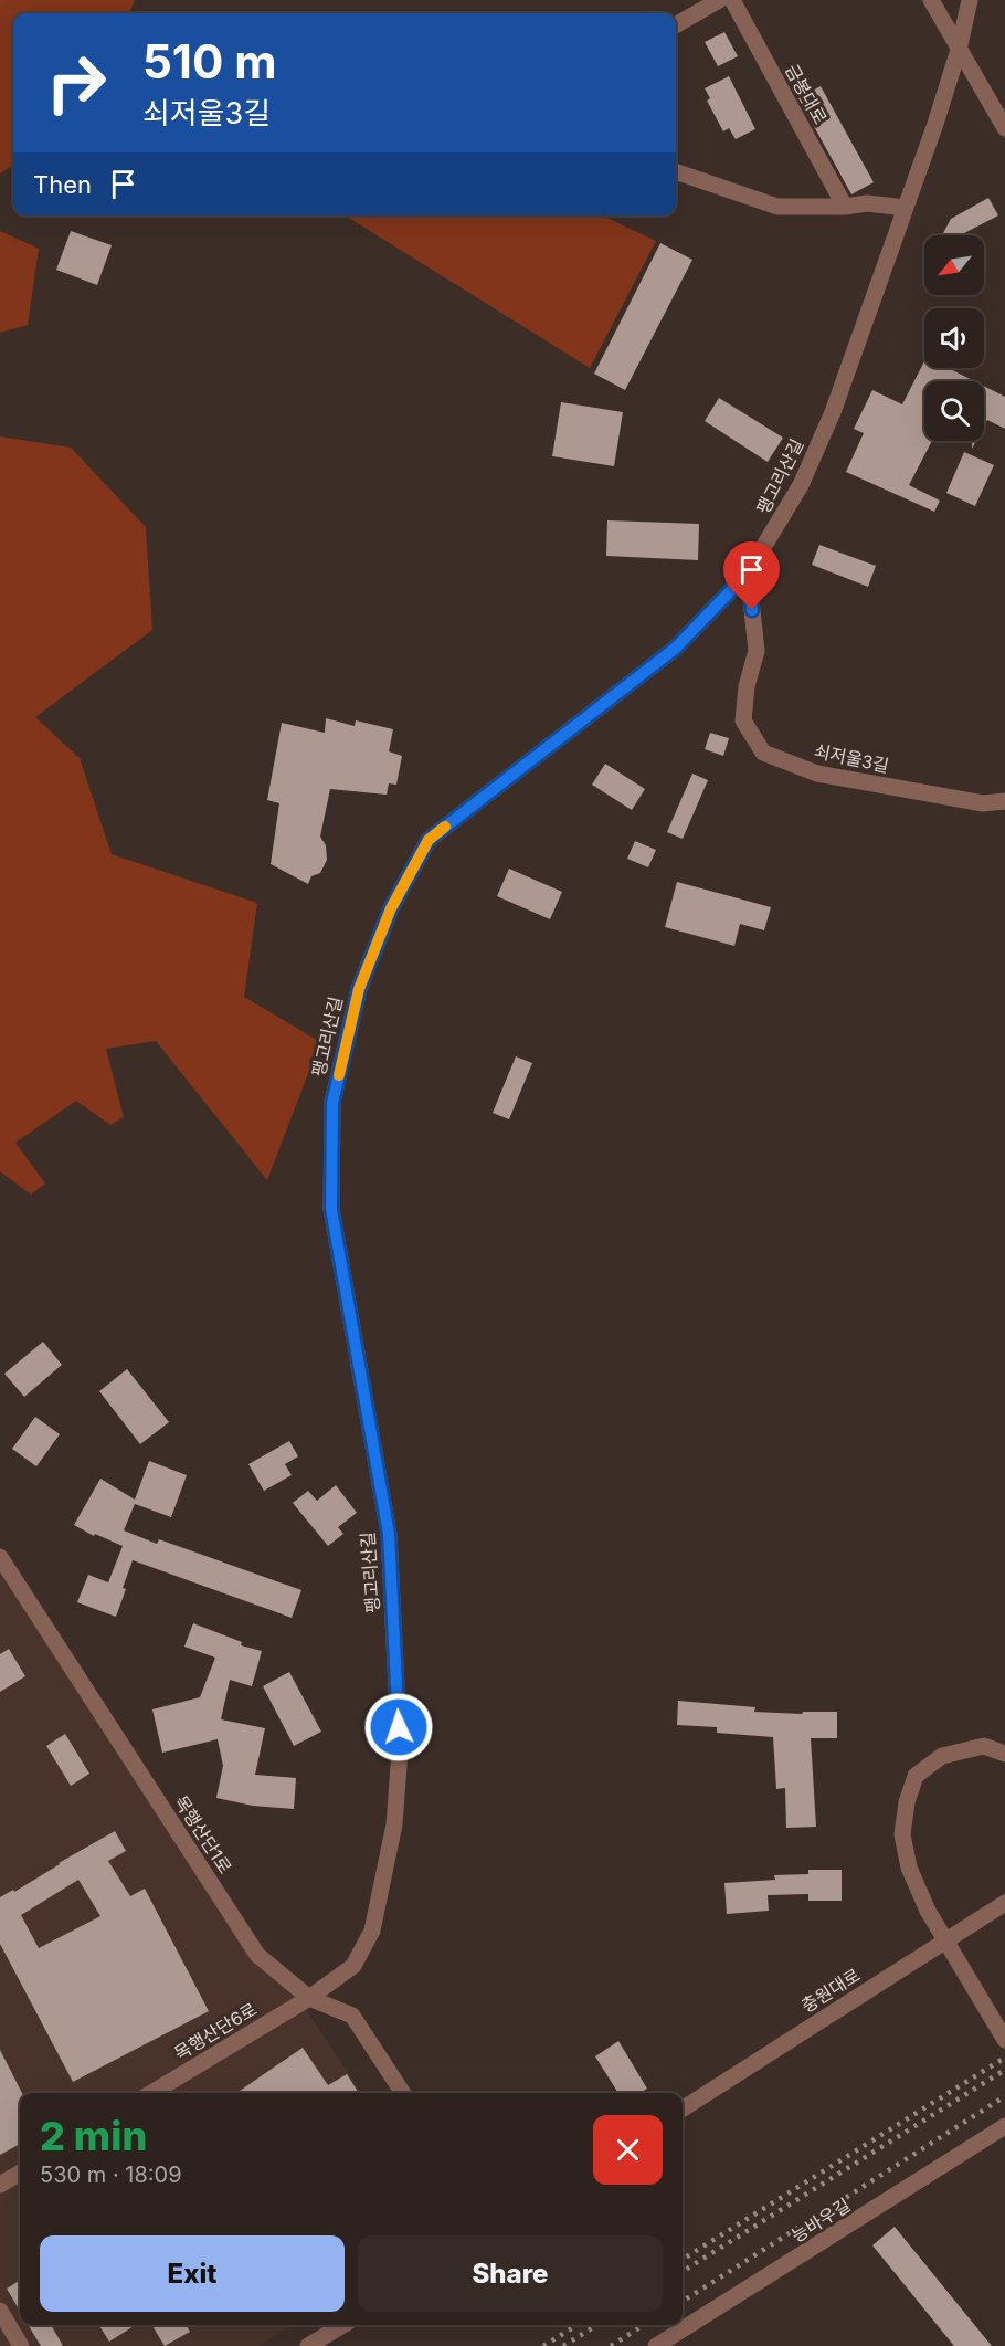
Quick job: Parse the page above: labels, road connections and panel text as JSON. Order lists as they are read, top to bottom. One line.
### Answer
{"streets":{"street":["금봉대로","팽고리산길","쇠저울3길","목행산단1로","충원대로","목행산단6로","능바우길"]},"crossings":[["팽고리산길","쇠저울3길"],["팽고리산길","목행산단1로"],["팽고리산길","목행산단6로"],["목행산단1로","목행산단6로"]],"north":"bottom left","page":{"turn":["510 m","쇠저울3길"],"then":"Then","heading":["2 min","530 m · 18:09"],"buttons":["Exit","Share"]}}
